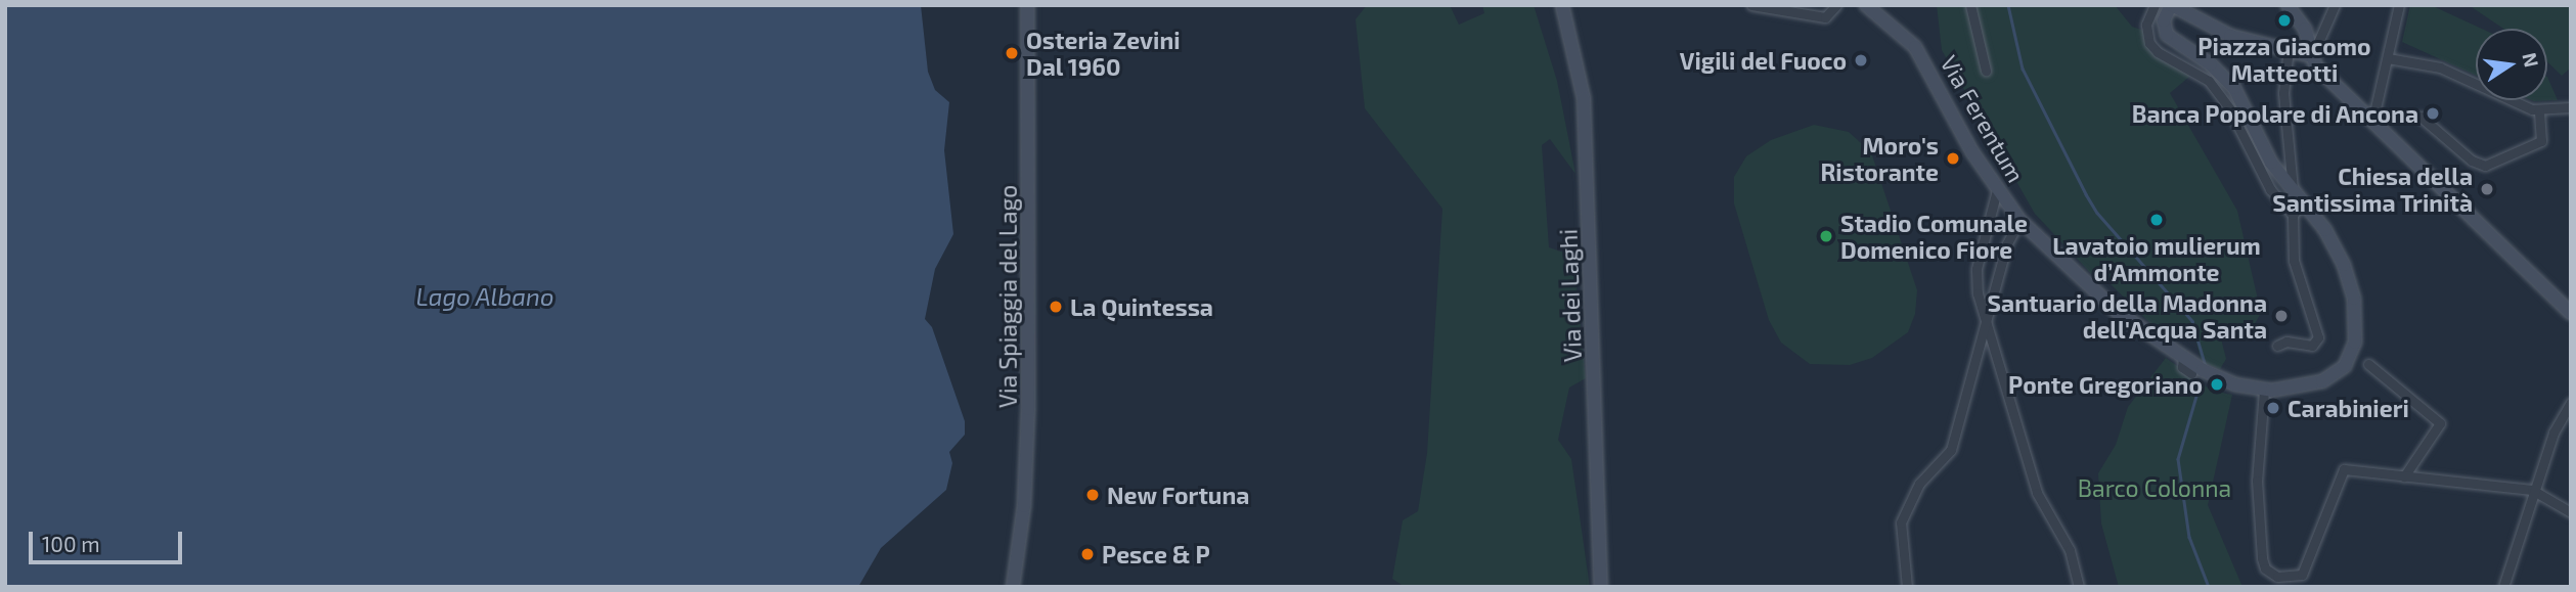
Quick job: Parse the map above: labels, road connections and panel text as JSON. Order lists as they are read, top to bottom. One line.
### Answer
{"streets":{"main road":["Via Ferentum","Via dei Laghi","Via Spiaggia del Lago"]},"water":["Lago Albano"],"parks":["Barco Colonna"],"places":["Piazza Giacomo Matteotti","Osteria Zevini Dal 1960","Vigili del Fuoco","Banca Popolare di Ancona","Moro's Ristorante","Chiesa della Santissima Trinità","Lavatoio mulierum d’Ammonte","Stadio Comunale Domenico Fiore","La Quintessa","Santuario della Madonna dell'Acqua Santa","Ponte Gregoriano","Carabinieri","New Fortuna","Pesce & P"],"scale_bar":"100 m","north":"right"}
